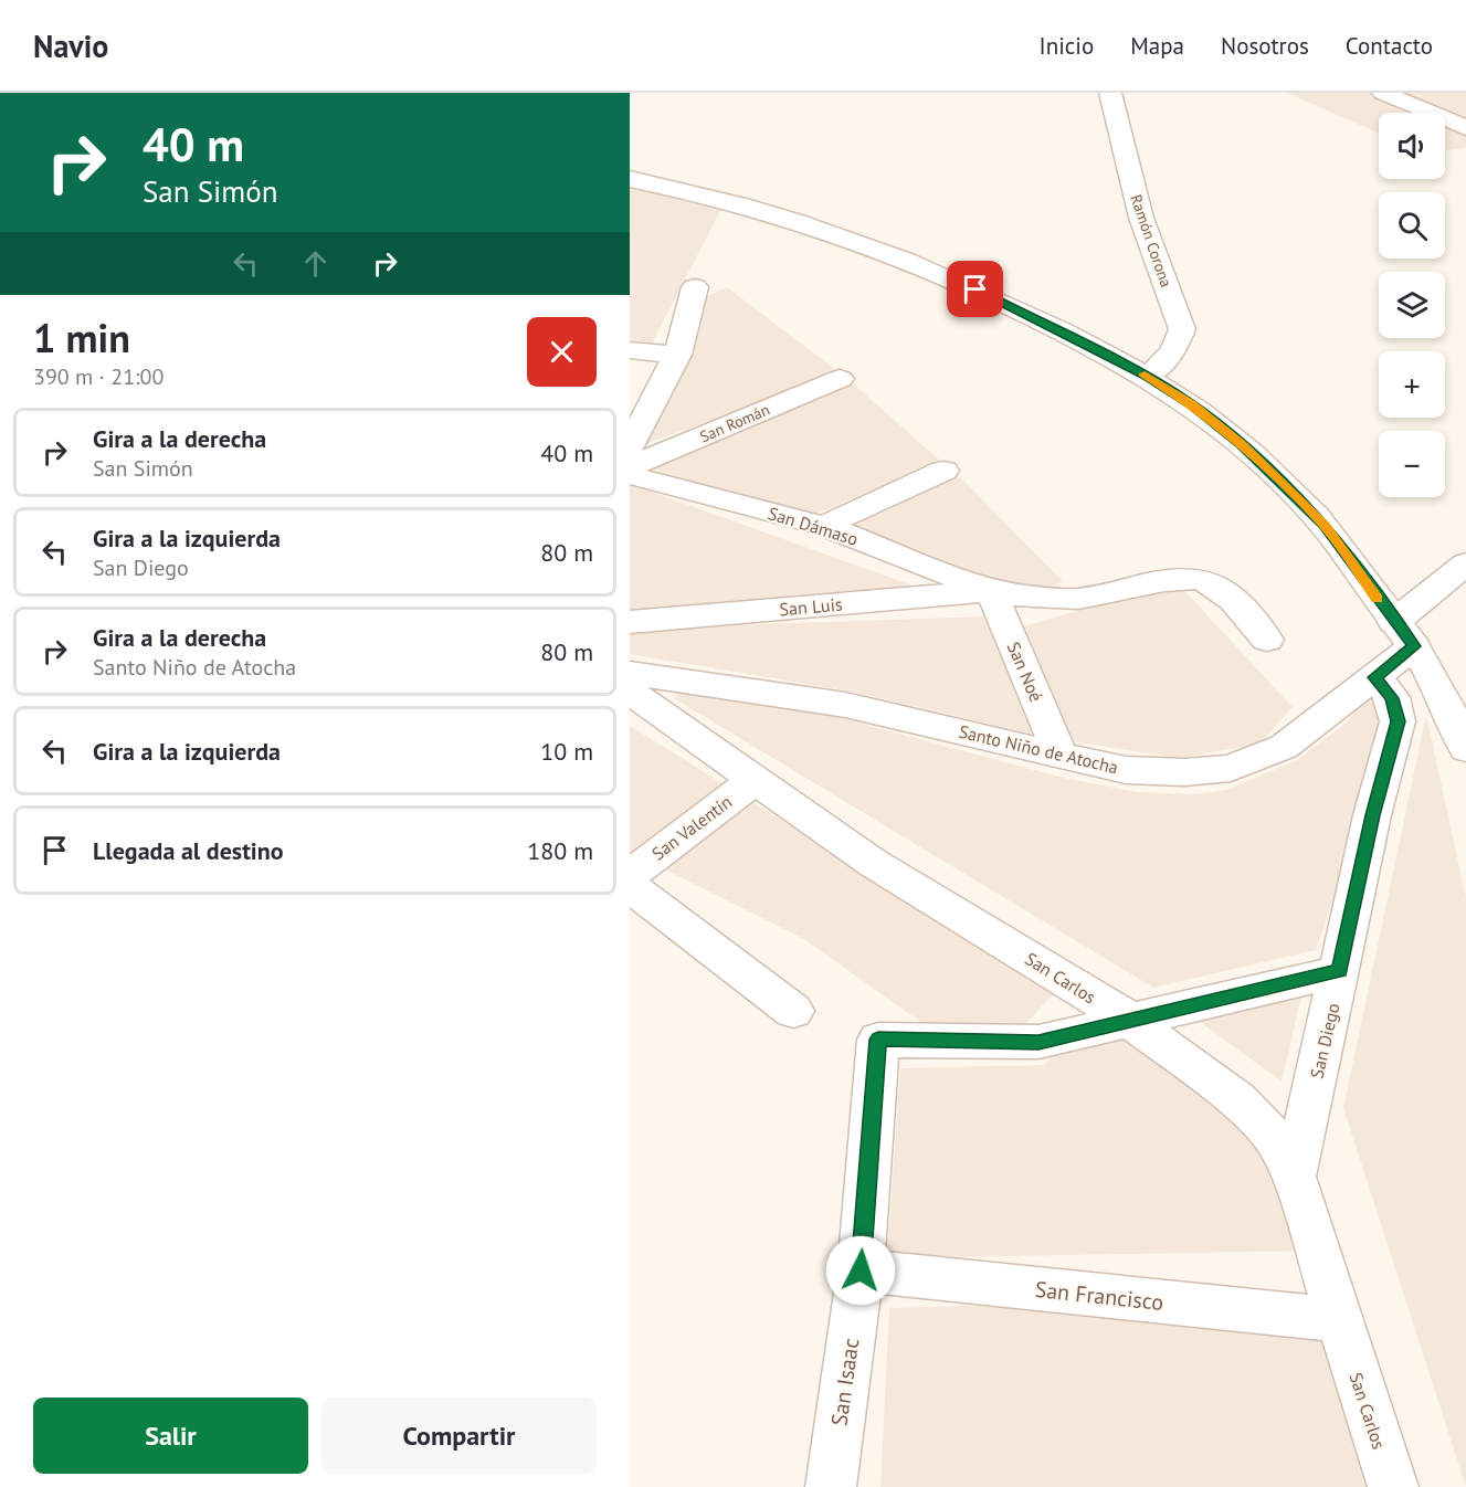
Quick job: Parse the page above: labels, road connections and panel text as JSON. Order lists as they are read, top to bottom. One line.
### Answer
{"streets":{"street":["Ramón Corona","San Román","San Dámaso","San Luis","San Noé","Santo Niño de Atocha","San Valentín","San Carlos","San Diego","San Francisco","San Isaac"]},"crossings":[["San Dámaso","San Luis"],["San Dámaso","San Noé"],["San Luis","San Noé"],["San Noé","Santo Niño de Atocha"],["Santo Niño de Atocha","San Carlos"],["Santo Niño de Atocha","San Diego"],["San Valentín","San Carlos"],["San Carlos","San Diego"],["San Carlos","San Francisco"],["San Carlos","San Isaac"],["San Francisco","San Isaac"]],"page":{"header":"Navio","nav":["Inicio","Mapa","Nosotros","Contacto"],"turn":["40 m","San Simón"],"map_buttons":["+","−"],"heading":["1 min","390 m · 21:00"],"list":[{"name":"Gira a la derecha","note":"San Simón","value":"40 m"},{"name":"Gira a la izquierda","note":"San Diego","value":"80 m"},{"name":"Gira a la derecha","note":"Santo Niño de Atocha","value":"80 m"},{"name":"Gira a la izquierda","value":"10 m"},{"name":"Llegada al destino","value":"180 m"}],"buttons":["Salir","Compartir"]}}
